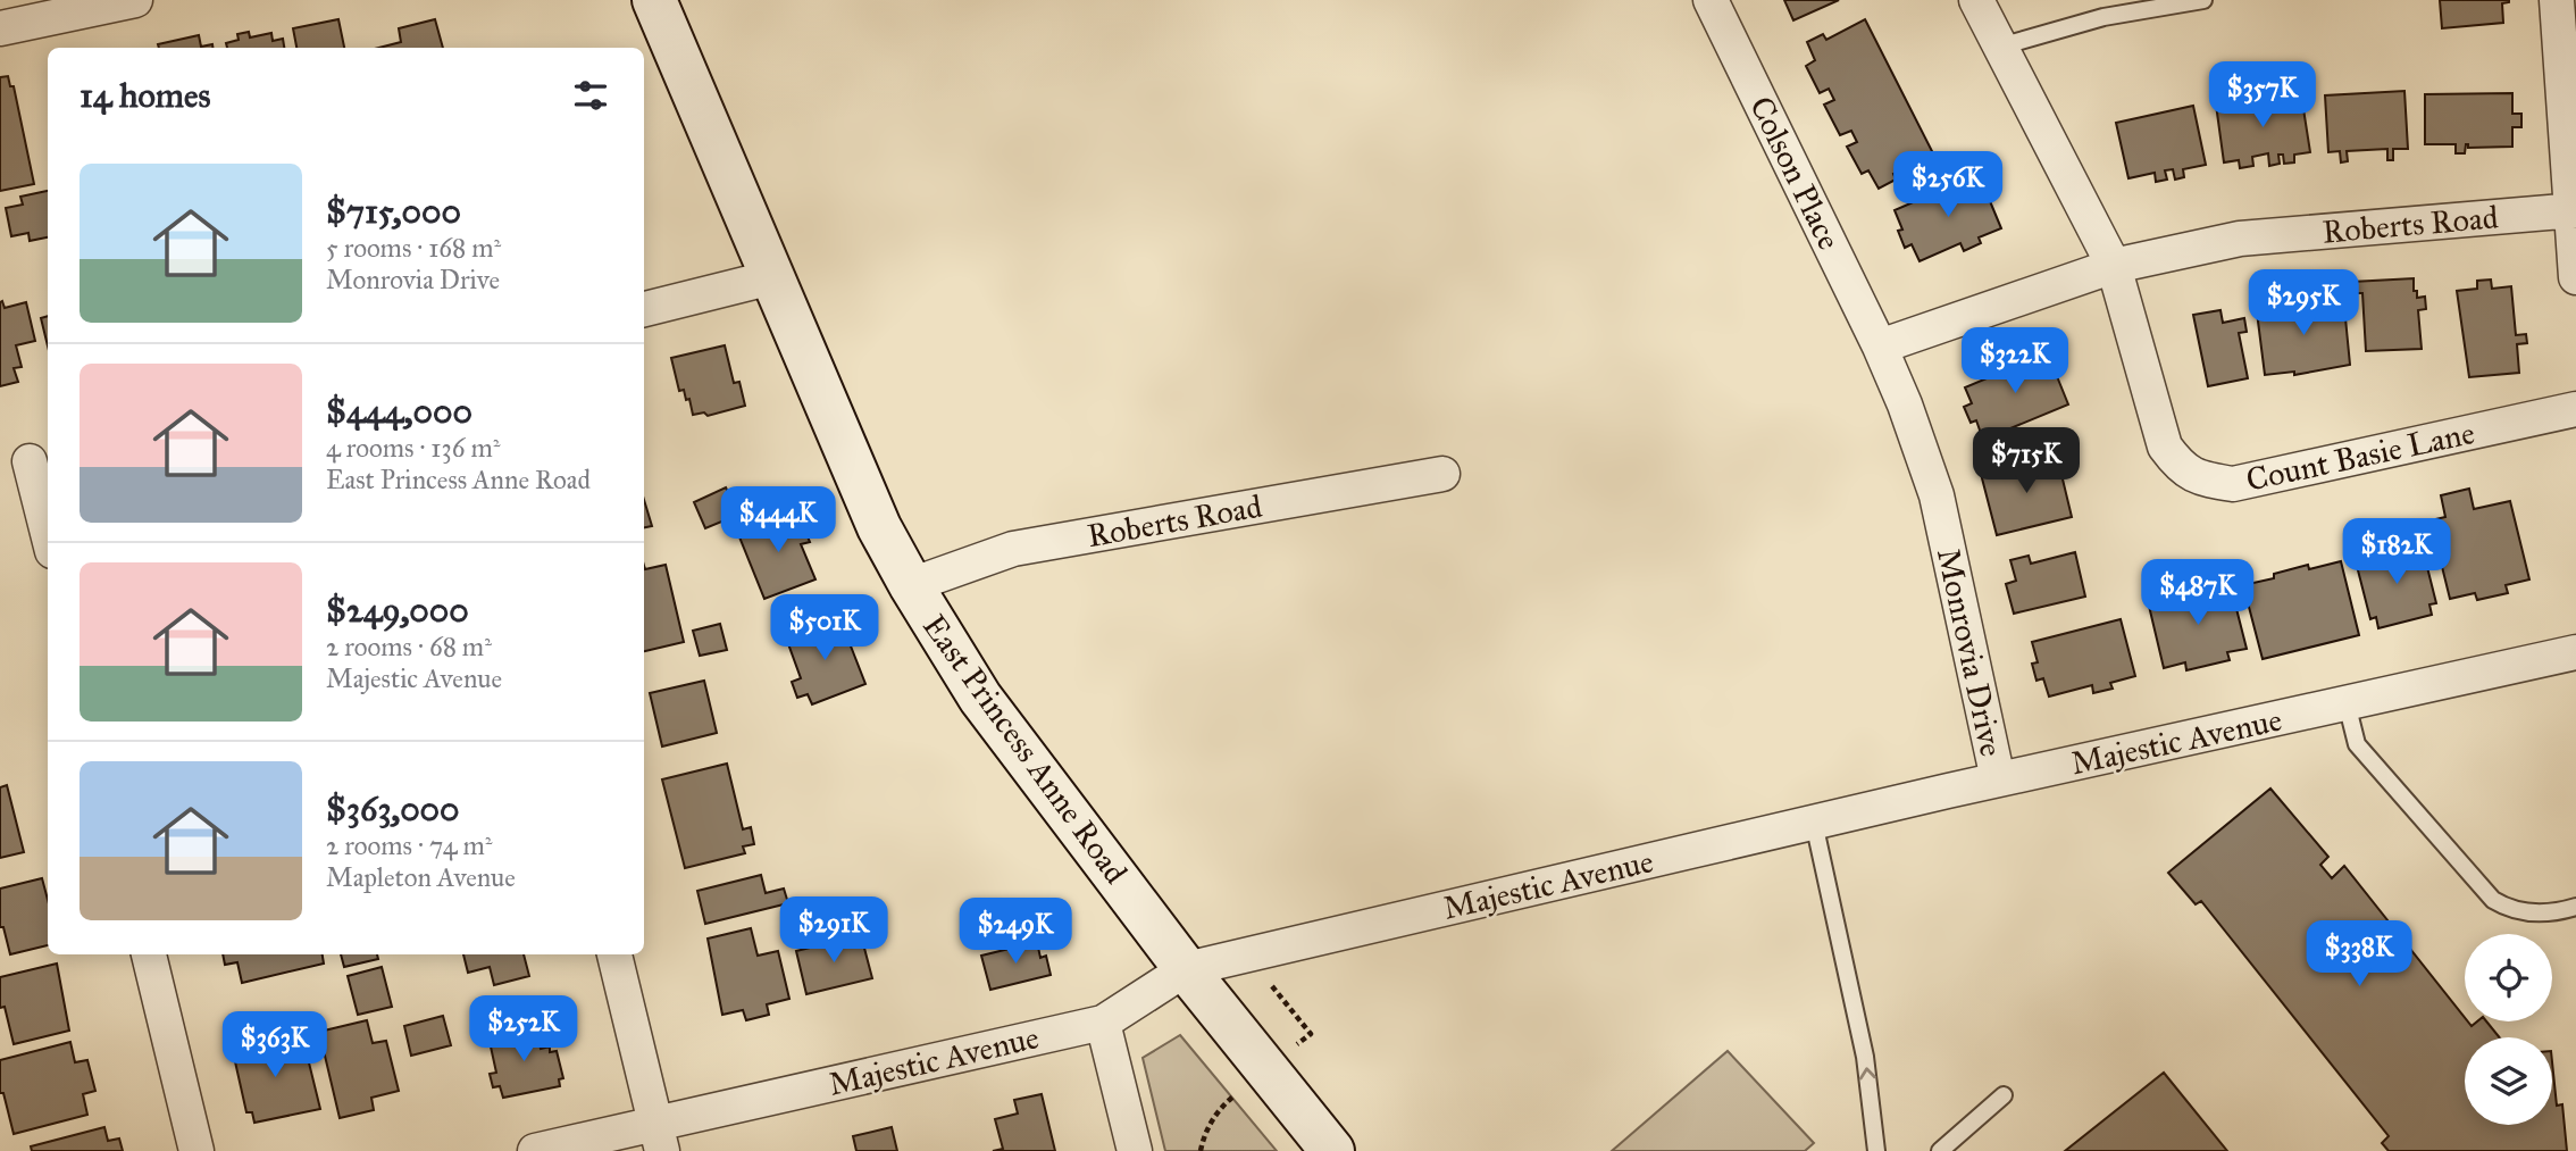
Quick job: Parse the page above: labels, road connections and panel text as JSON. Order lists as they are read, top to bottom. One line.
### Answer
{"streets":{"main road":["East Princess Anne Road"],"street":["Colson Place","Roberts Road","Count Basie Lane","Monrovia Drive","Majestic Avenue"]},"crossings":[["Colson Place","Roberts Road"],["Colson Place","Monrovia Drive"],["Roberts Road","Count Basie Lane"],["Roberts Road","Monrovia Drive"],["Roberts Road","East Princess Anne Road"],["Monrovia Drive","Majestic Avenue"],["Majestic Avenue","East Princess Anne Road"]],"page":{"heading":"14 homes","price":["$357K","$256K","$295K","$322K","$715K","$444K","$182K","$487K","$501K","$291K","$249K","$338K","$252K","$363K"],"list":[{"name":"$715,000","note":"5 rooms · 168 m² · Monrovia Drive"},{"name":"$444,000","note":"4 rooms · 136 m² · East Princess Anne Road"},{"name":"$249,000","note":"2 rooms · 68 m² · Majestic Avenue"},{"name":"$363,000","note":"2 rooms · 74 m² · Mapleton Avenue"}]}}
